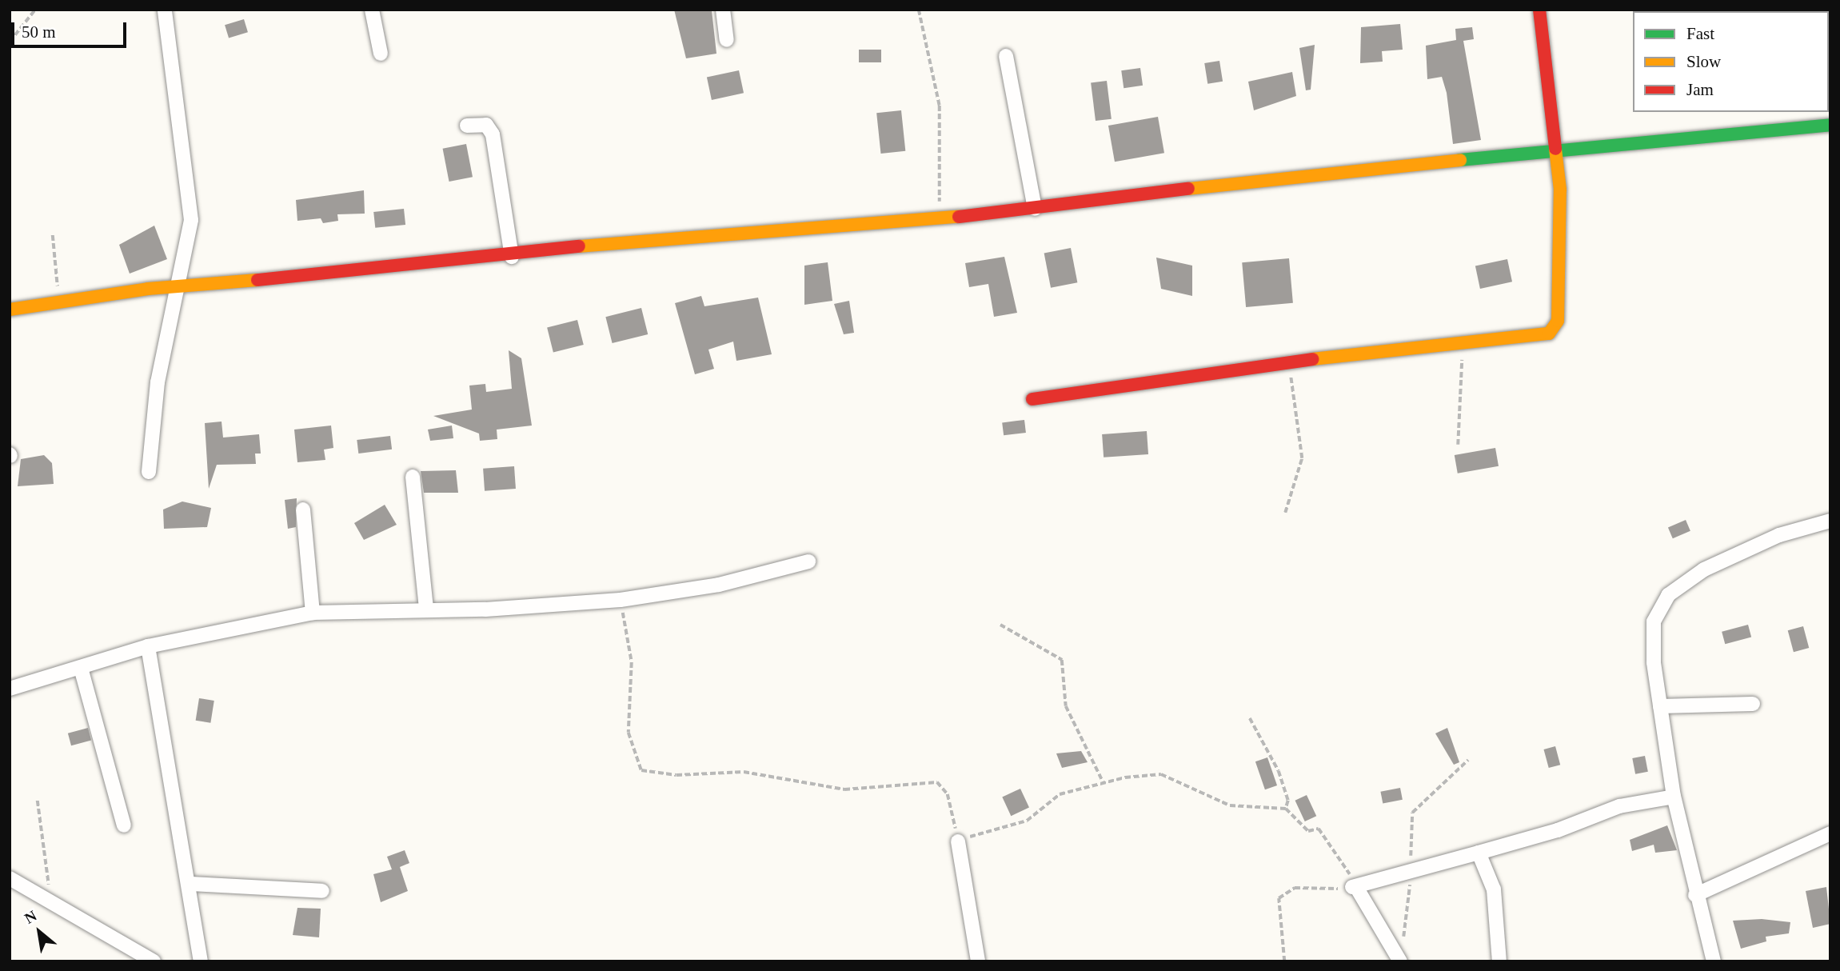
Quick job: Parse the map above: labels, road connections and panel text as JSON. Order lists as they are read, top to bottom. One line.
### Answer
{"legend":["Fast","Slow","Jam"],"scale_bar":"50 m","north":"top left"}
